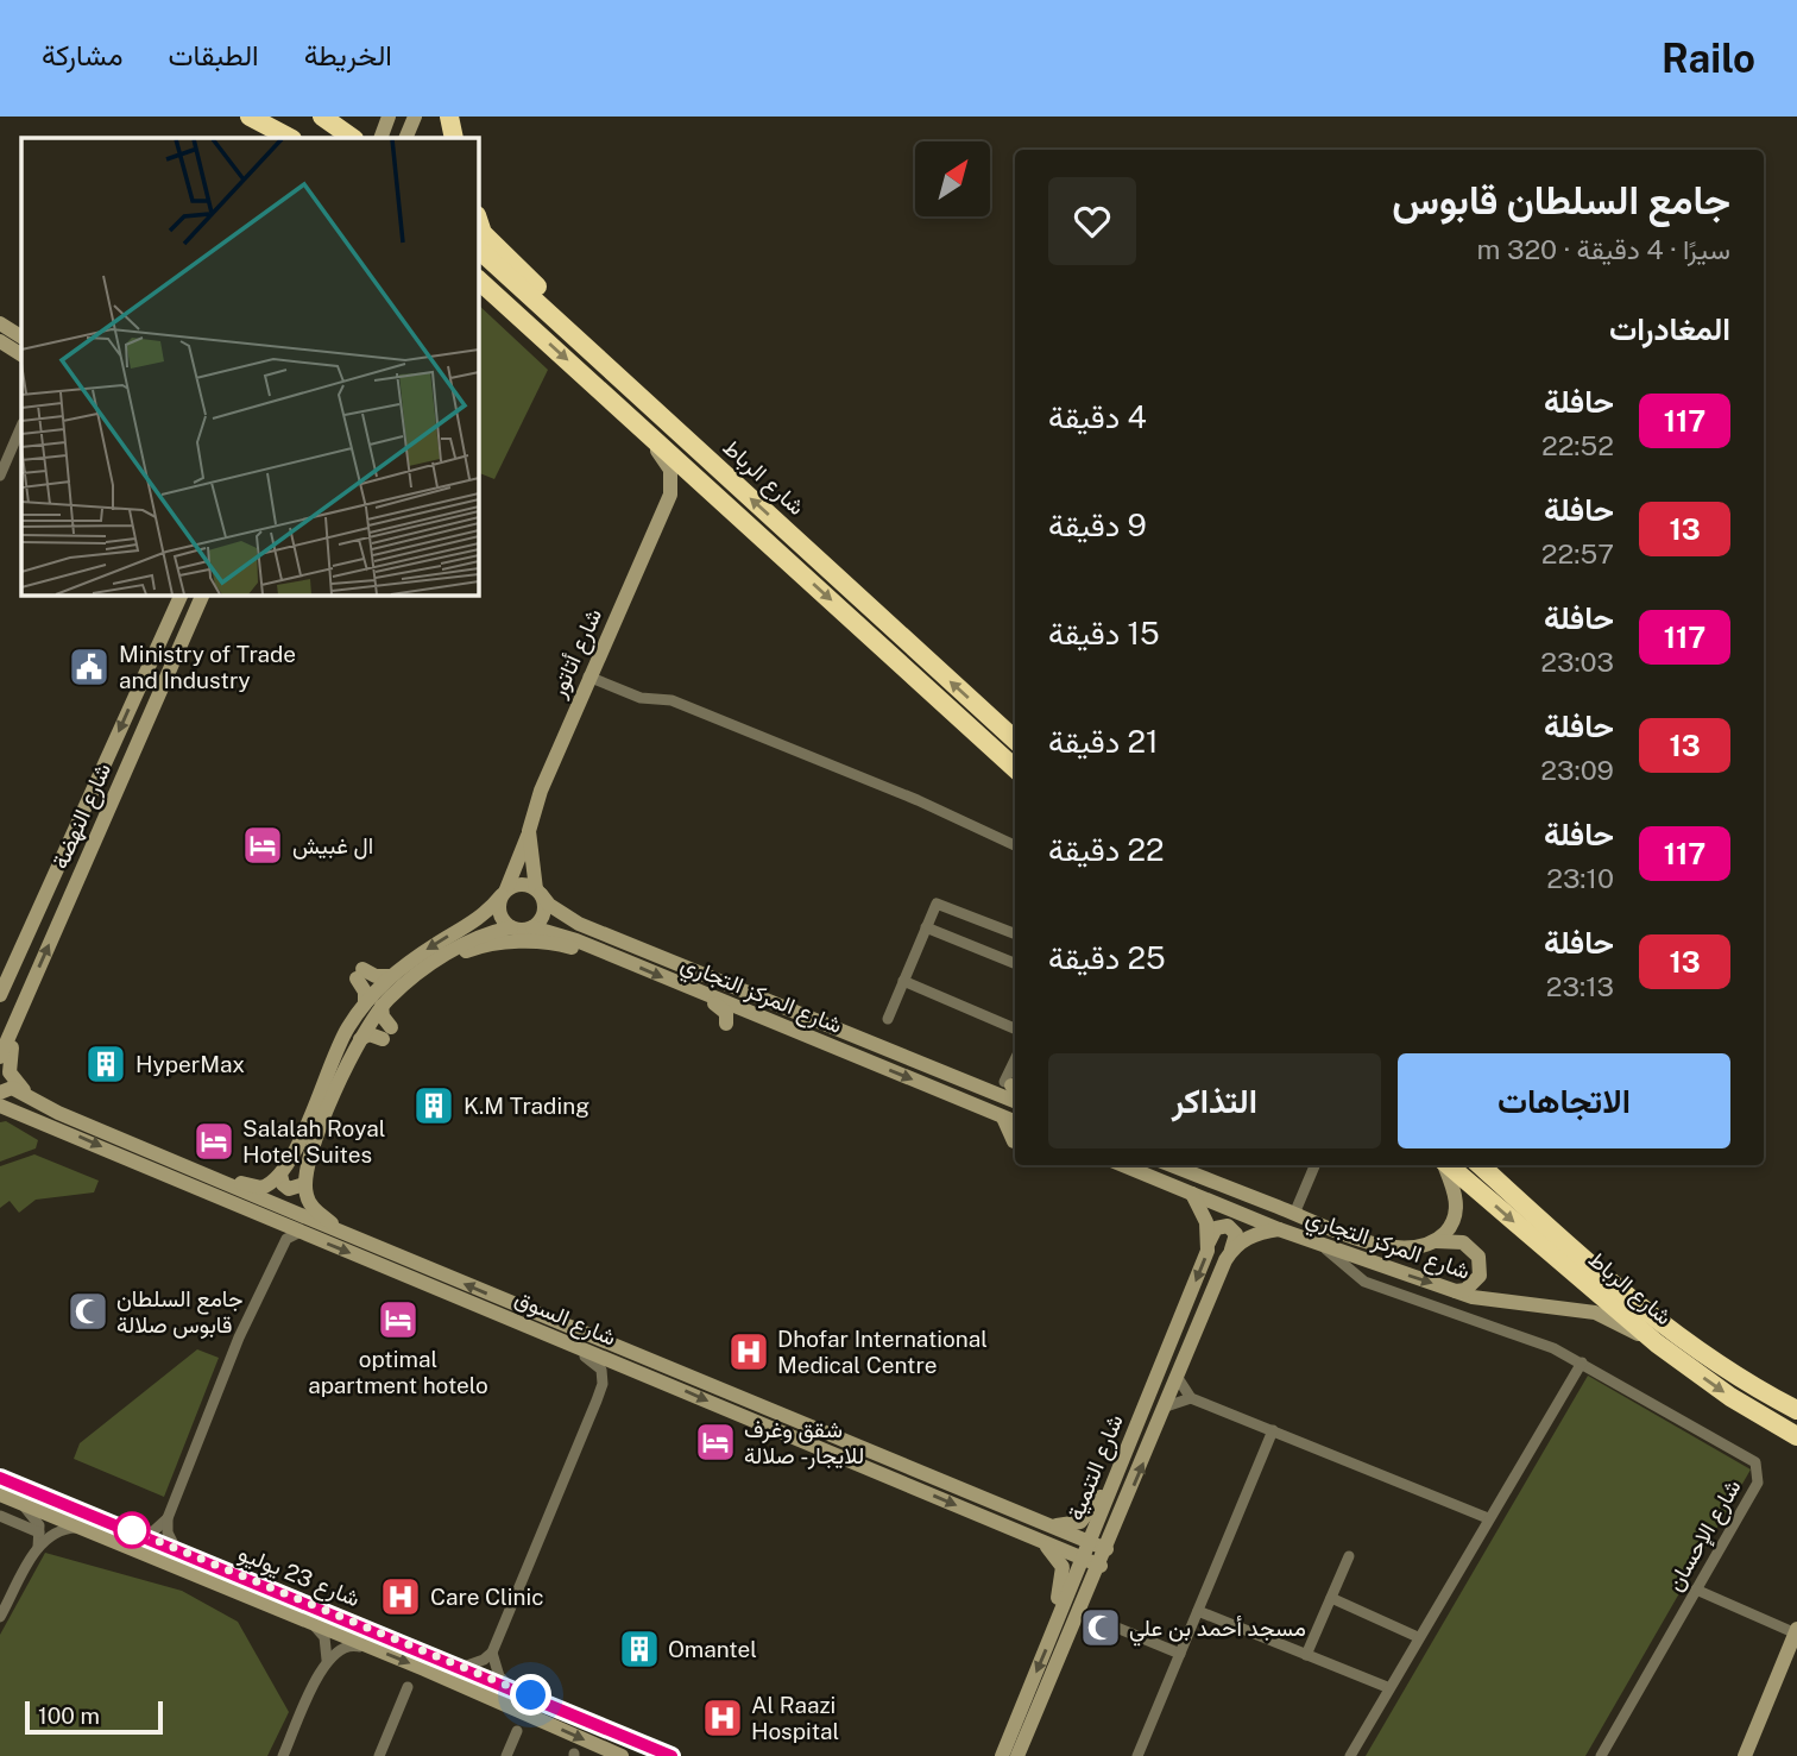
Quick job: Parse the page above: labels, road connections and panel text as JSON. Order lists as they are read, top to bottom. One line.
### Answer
{"streets":{"highway":["شارع الرباط"],"street":["شارع أتاتور","شارع النهضة","شارع المركز التجاري","شارع السوق","شارع التنمية","شارع الإحسان","شارع 23 يوليو"]},"crossings":[["شارع الرباط","شارع أتاتور"],["شارع الرباط","شارع المركز التجاري"],["شارع أتاتور","شارع المركز التجاري"],["شارع السوق","شارع التنمية"]],"places":{"public building":["Ministry of Trade and Industry"],"hotel":["ال غبيش","Salalah Royal Hotel Suites","optimal apartment hotelo","شقق وغرف للايجار - صلالة"],"building":["HyperMax","K.M Trading","Omantel"],"mosque":["جامع السلطان قابوس صلالة","مسجد أحمد بن علي"],"hospital":["Dhofar International Medical Centre","Care Clinic","Al Raazi Hospital"]},"lines":["bus line 117"],"scale_bar":"100 m","north":"top right","page":{"header":"Railo","nav":["الخريطة","الطبقات","مشاركة"],"heading":[["جامع السلطان قابوس","سيرًا · 4 دقيقة · 320 m"],"المغادرات"],"list":[{"mark":"117","name":"حافلة","note":"22:52","value":"4 دقيقة"},{"mark":"13","name":"حافلة","note":"22:57","value":"9 دقيقة"},{"mark":"117","name":"حافلة","note":"23:03","value":"15 دقيقة"},{"mark":"13","name":"حافلة","note":"23:09","value":"21 دقيقة"},{"mark":"117","name":"حافلة","note":"23:10","value":"22 دقيقة"},{"mark":"13","name":"حافلة","note":"23:13","value":"25 دقيقة"}],"buttons":["الاتجاهات","التذاكر"],"scale":"100 m"}}
